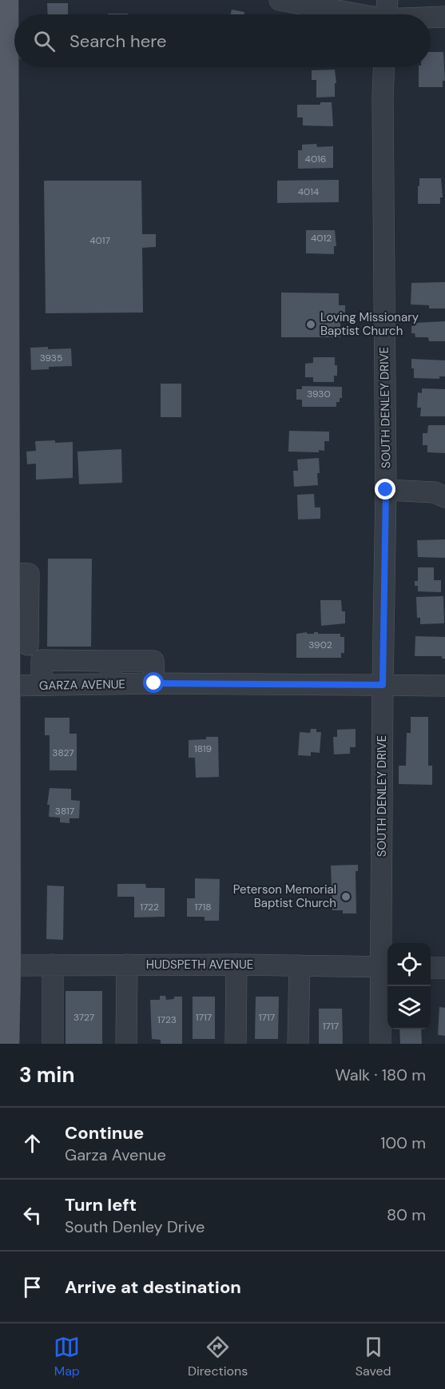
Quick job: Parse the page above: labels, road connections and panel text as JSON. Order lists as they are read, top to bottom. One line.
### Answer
{"streets":{"street":["SOUTH DENLEY DRIVE","GARZA AVENUE","HUDSPETH AVENUE"]},"crossings":[["SOUTH DENLEY DRIVE","GARZA AVENUE"],["SOUTH DENLEY DRIVE","HUDSPETH AVENUE"]],"places":["Loving Missionary Baptist Church","Peterson Memorial Baptist Church"],"house_numbers":["4016","4014","4012","4017","3935","3930","3902","1819","3827","3817","1722","1718","3727","1717","1717","1723","1717"],"page":{"search":"Search here","heading":["3 min","Walk · 180 m"],"list":[["Continue","Garza Avenue","100 m"],["Turn left","South Denley Drive","80 m"],"Arrive at destination"],"nav":["Map","Directions","Saved"]}}
